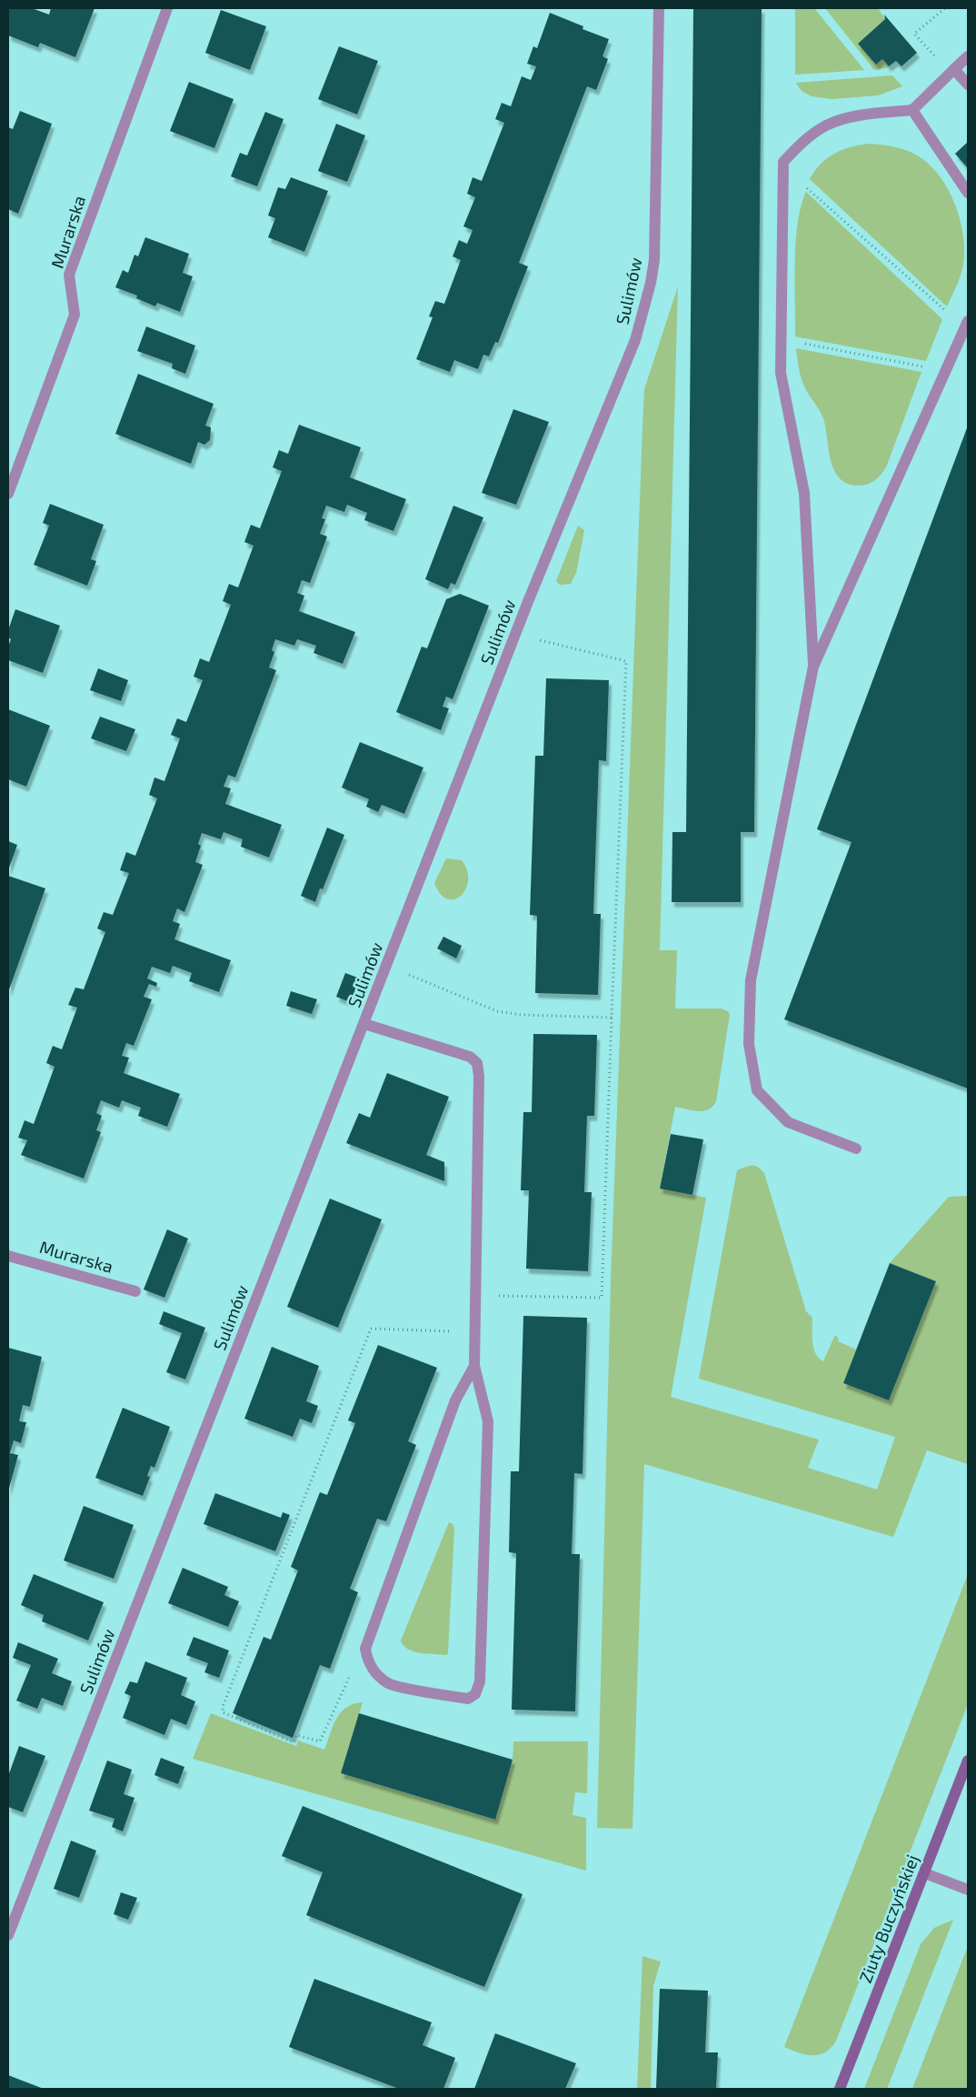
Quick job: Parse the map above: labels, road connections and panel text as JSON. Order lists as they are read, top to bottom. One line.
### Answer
{"streets":{"main road":["Ziuty Buczyńskiej"],"street":["Murarska","Sulimów"]}}
